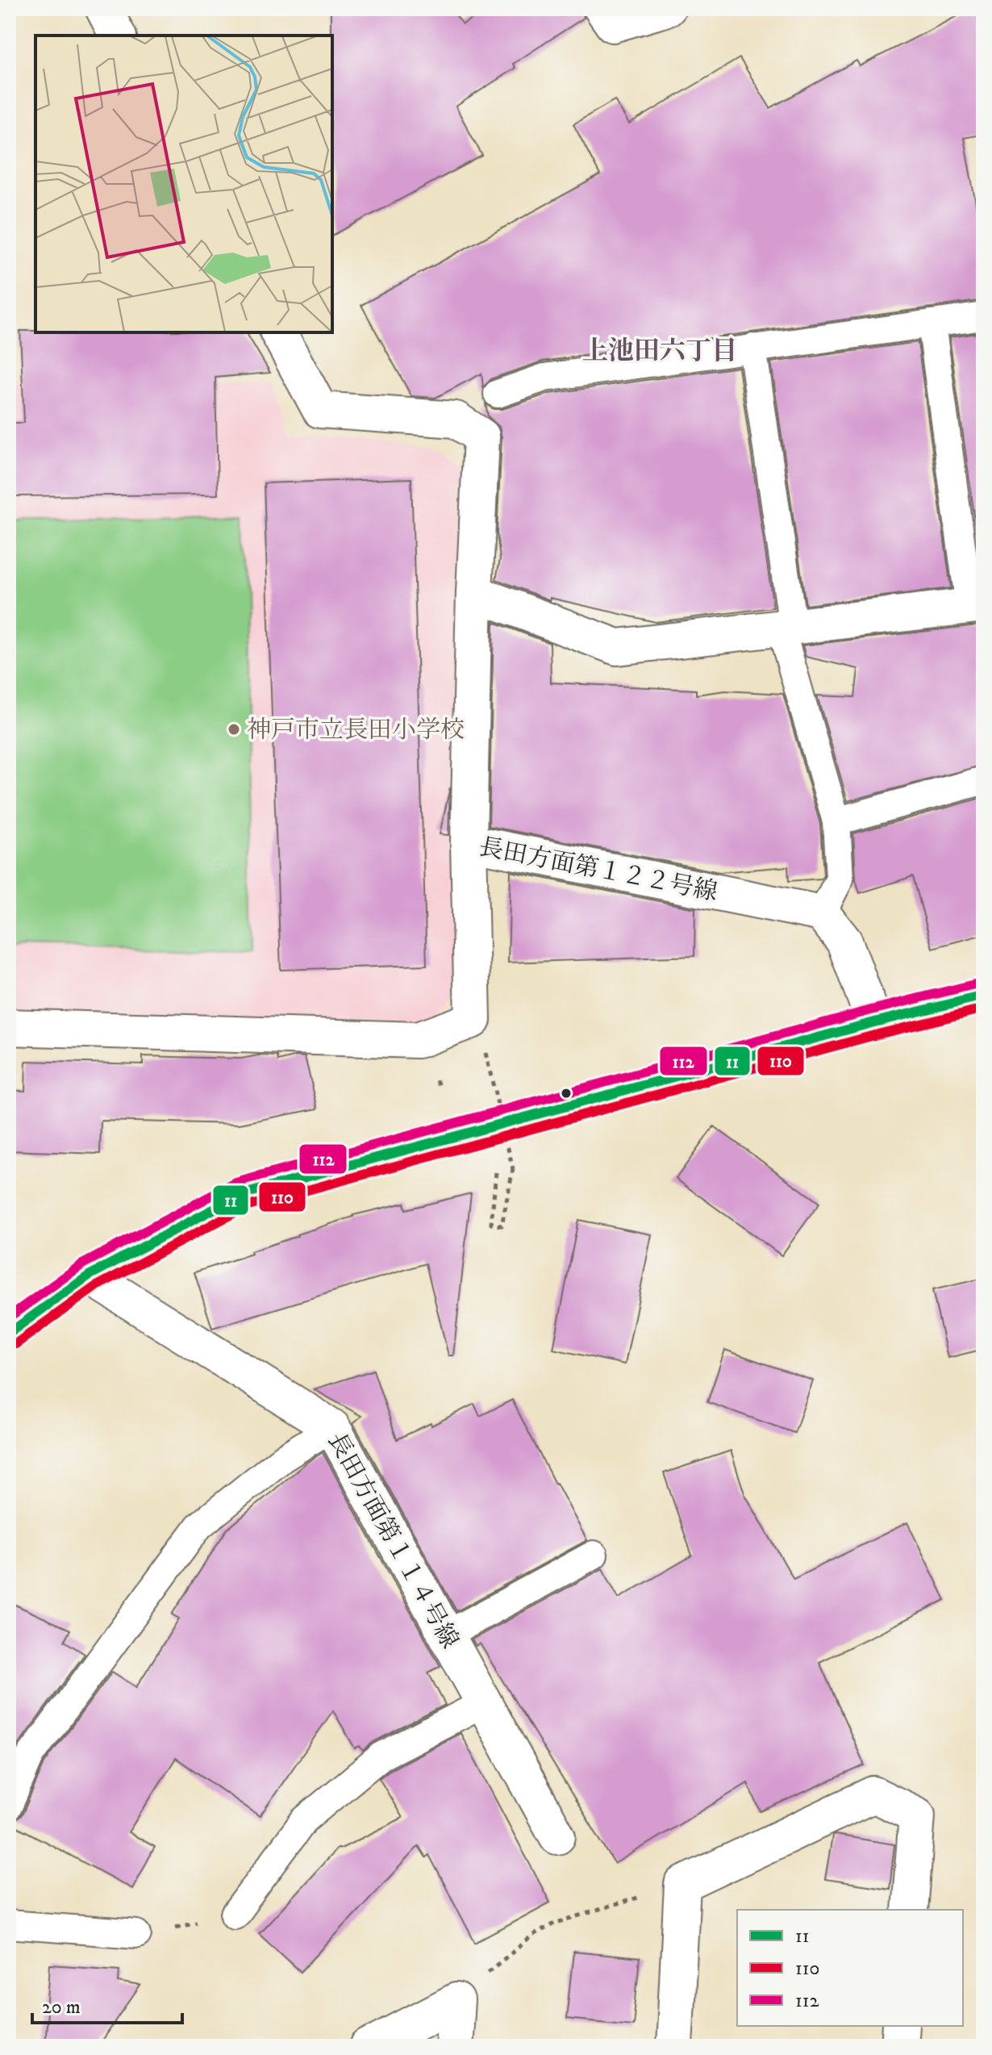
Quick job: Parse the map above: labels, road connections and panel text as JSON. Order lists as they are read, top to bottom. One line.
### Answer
{"streets":{"street":["長田方面第１２２号線","長田方面第１１４号線"]},"districts":["上池田六丁目"],"places":["神戸市立長田小学校"],"lines":["transit line 112","transit line 11","transit line 110"],"legend":["11","110","112"],"scale_bar":"20 m"}
